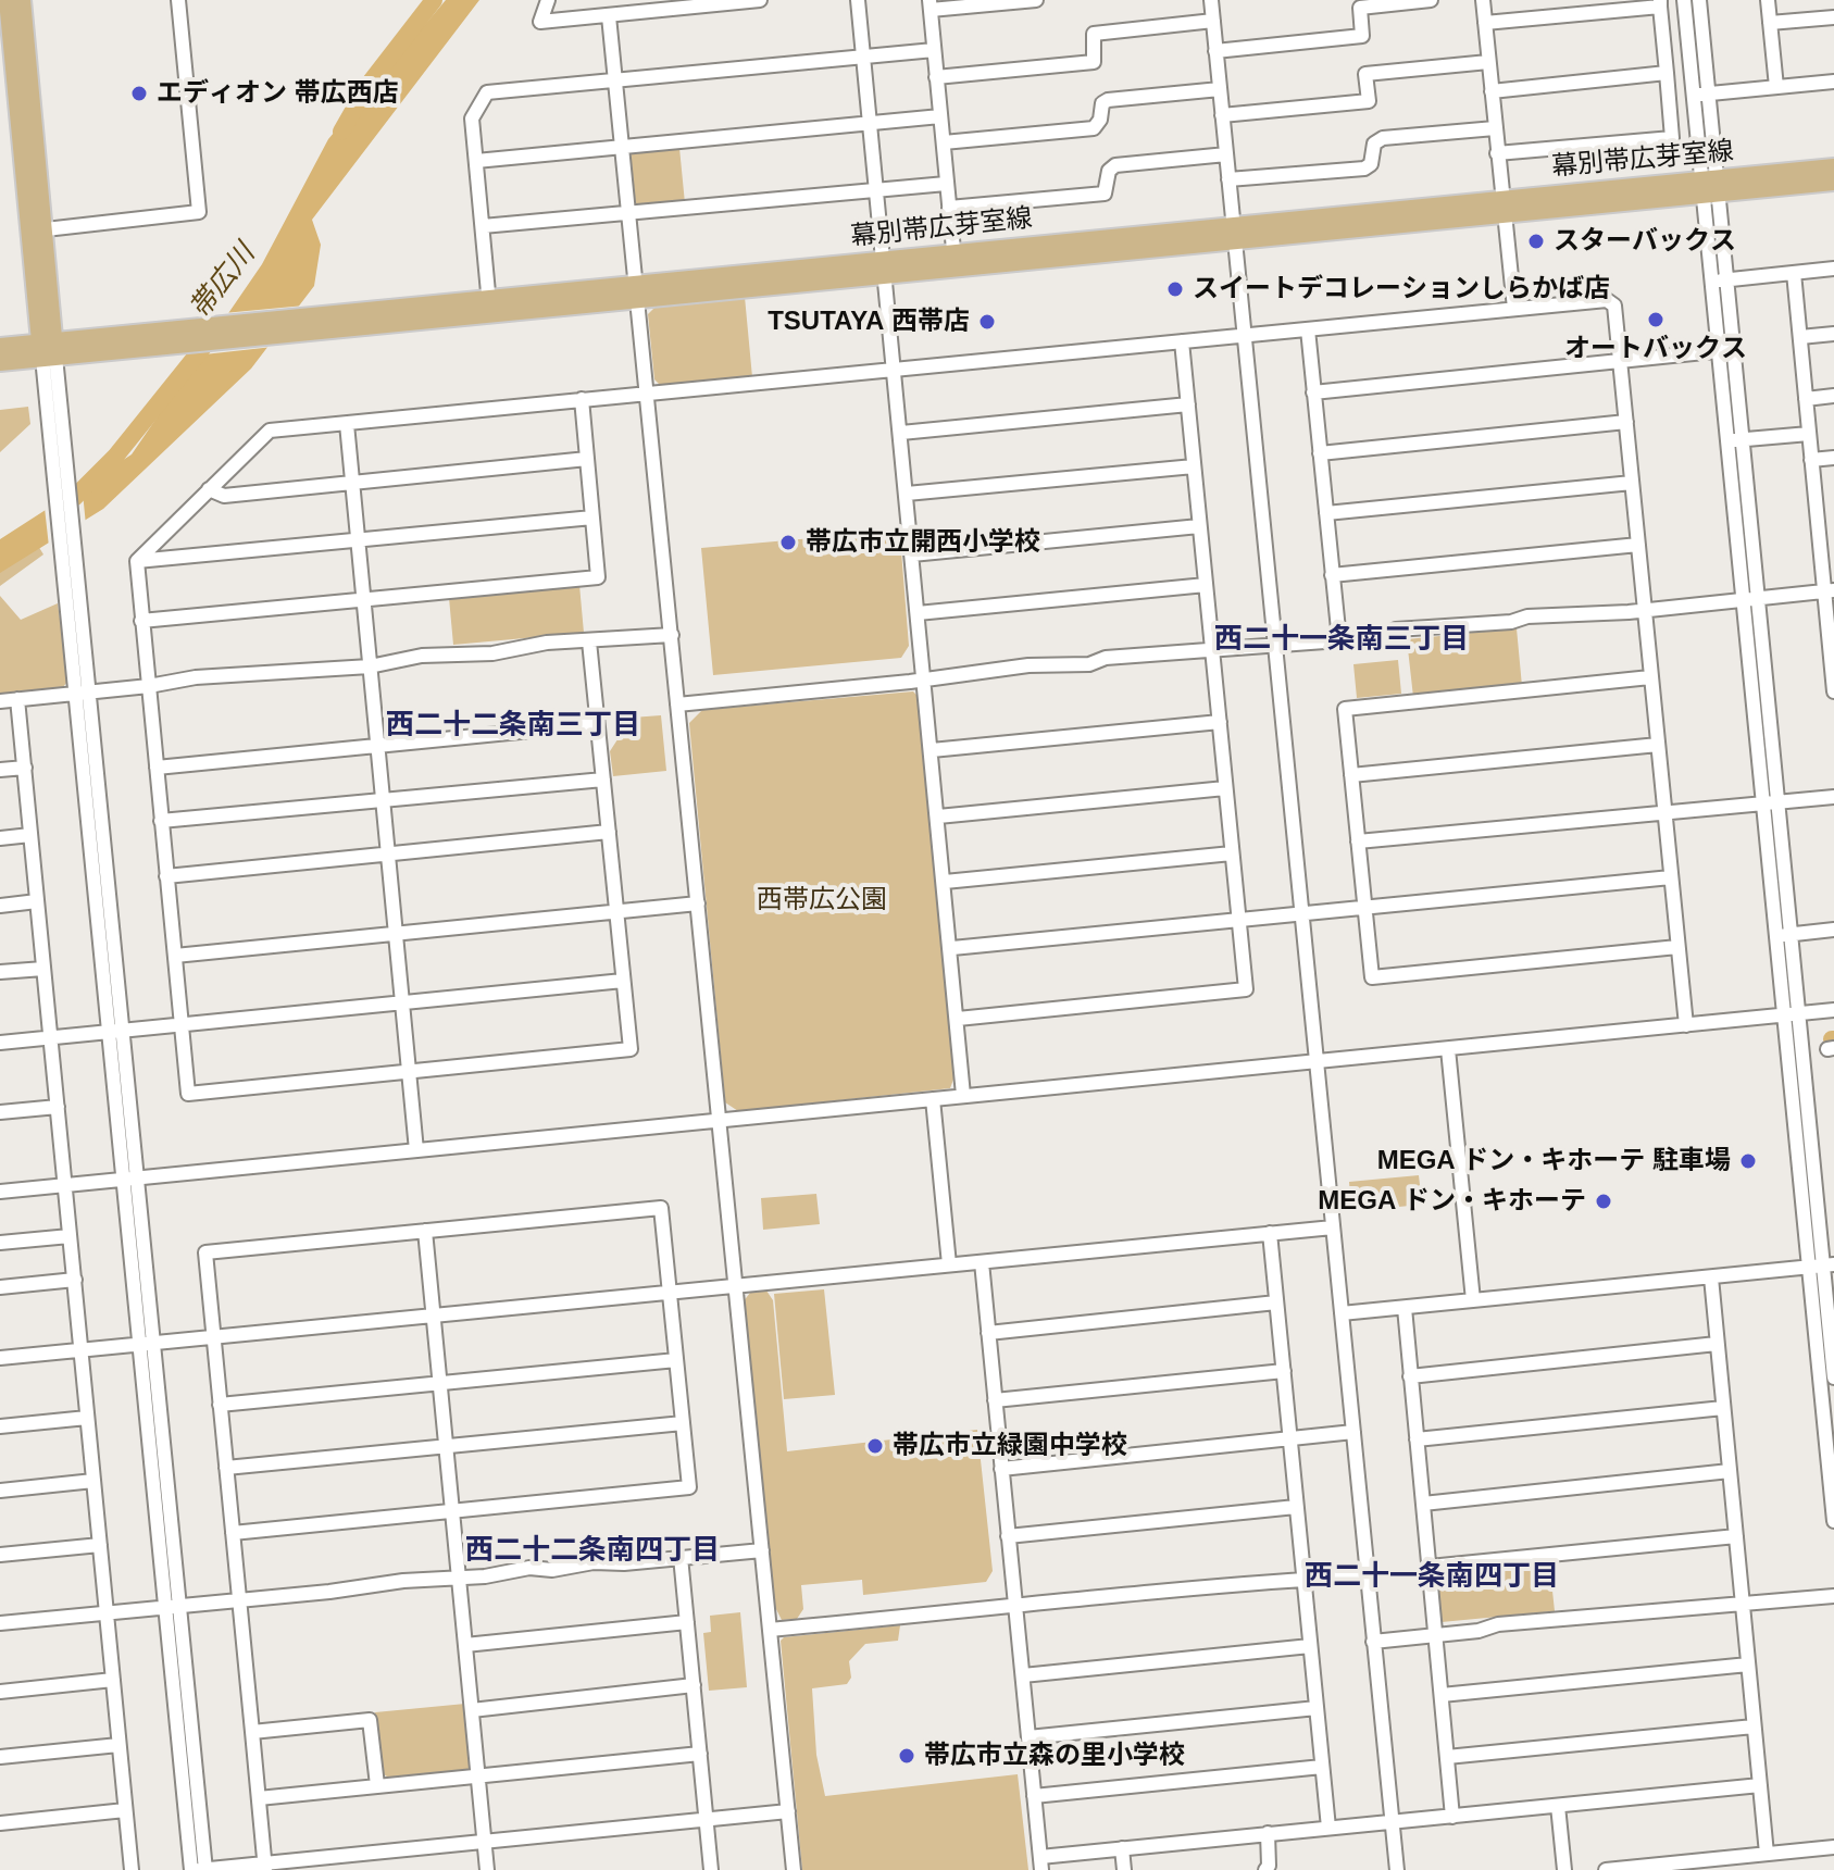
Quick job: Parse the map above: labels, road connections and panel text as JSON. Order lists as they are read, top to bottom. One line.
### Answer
{"streets":{"main road":["幕別帯広芽室線"]},"districts":["西二十一条南三丁目","西二十二条南三丁目","西二十二条南四丁目","西二十一条南四丁目"],"water":["帯広川"],"parks":["西帯広公園"],"places":["エディオン 帯広西店","スターバックス","スイートデコレーションしらかば店","オートバックス","TSUTAYA 西帯店","帯広市立開西小学校","MEGA ドン・キホーテ 駐車場","MEGA ドン・キホーテ","帯広市立緑園中学校","帯広市立森の里小学校"]}
